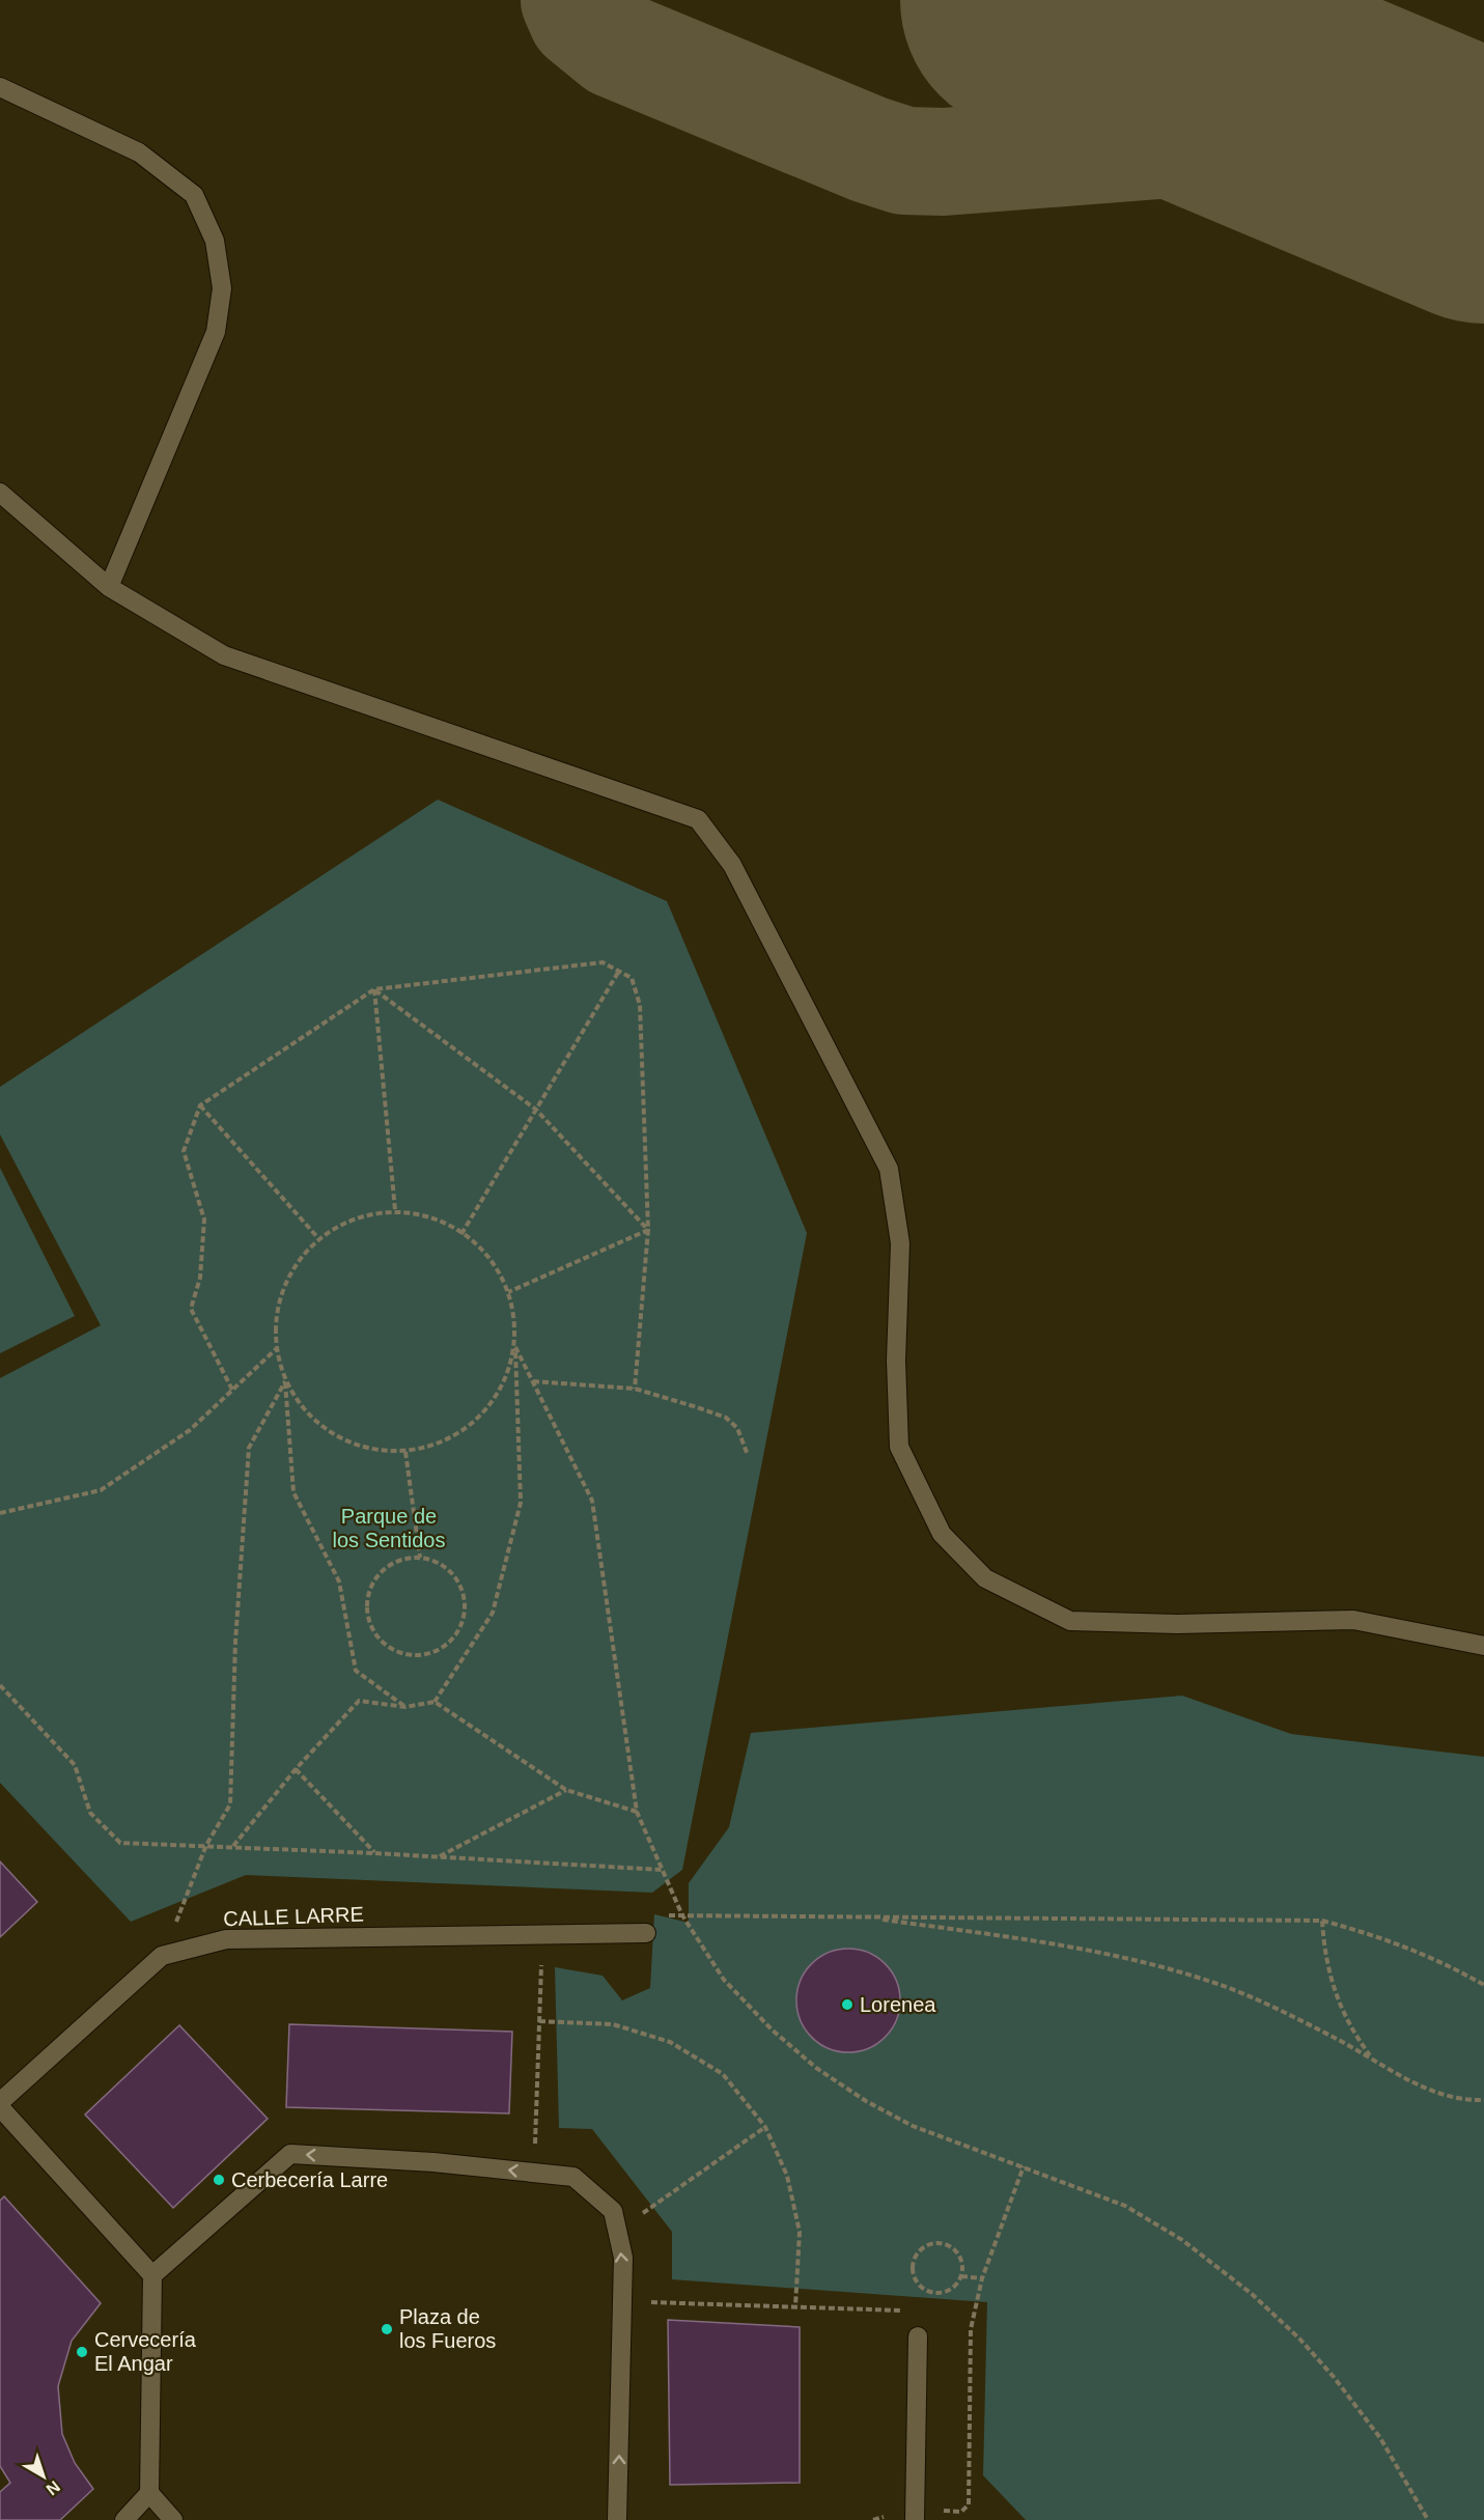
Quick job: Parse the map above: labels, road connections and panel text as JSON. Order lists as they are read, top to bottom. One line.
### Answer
{"streets":{"street":["CALLE LARRE"]},"parks":["Parque de los Sentidos"],"places":["Lorenea","Cerbecería Larre","Plaza de los Fueros","Cervecería El Angar"],"north":"bottom right"}
